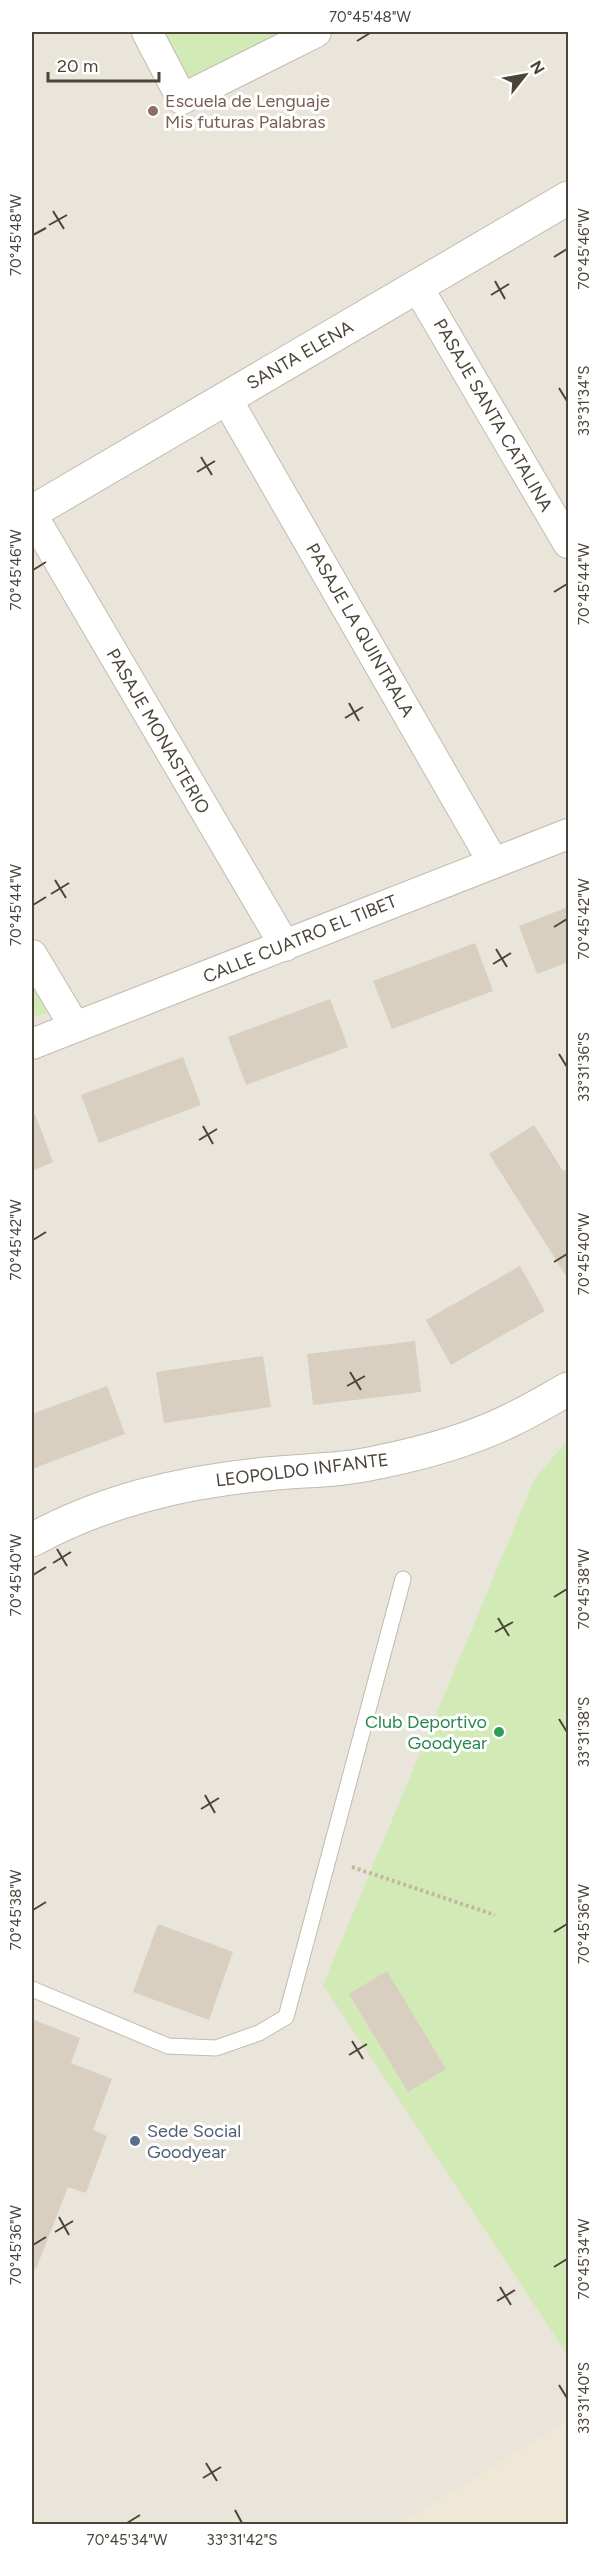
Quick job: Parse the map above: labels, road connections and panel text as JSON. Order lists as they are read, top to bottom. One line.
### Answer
{"streets":{"street":["SANTA ELENA","PASAJE SANTA CATALINA","PASAJE LA QUINTRALA","PASAJE MONASTERIO","CALLE CUATRO EL TIBET","LEOPOLDO INFANTE"]},"crossings":[["SANTA ELENA","PASAJE SANTA CATALINA"],["SANTA ELENA","PASAJE LA QUINTRALA"],["SANTA ELENA","PASAJE MONASTERIO"],["PASAJE LA QUINTRALA","CALLE CUATRO EL TIBET"],["PASAJE MONASTERIO","CALLE CUATRO EL TIBET"]],"places":["Escuela de Lenguaje Mis futuras Palabras","Club Deportivo Goodyear","Sede Social Goodyear"],"scale_bar":"20 m","north":"top right","coordinates":["70°45'48\"W","70°45'46\"W","33°31'34\"S","70°45'44\"W","70°45'42\"W","33°31'36\"S","70°45'40\"W","70°45'38\"W","33°31'38\"S","70°45'36\"W","70°45'34\"W","33°31'40\"S","33°31'42\"S"]}
